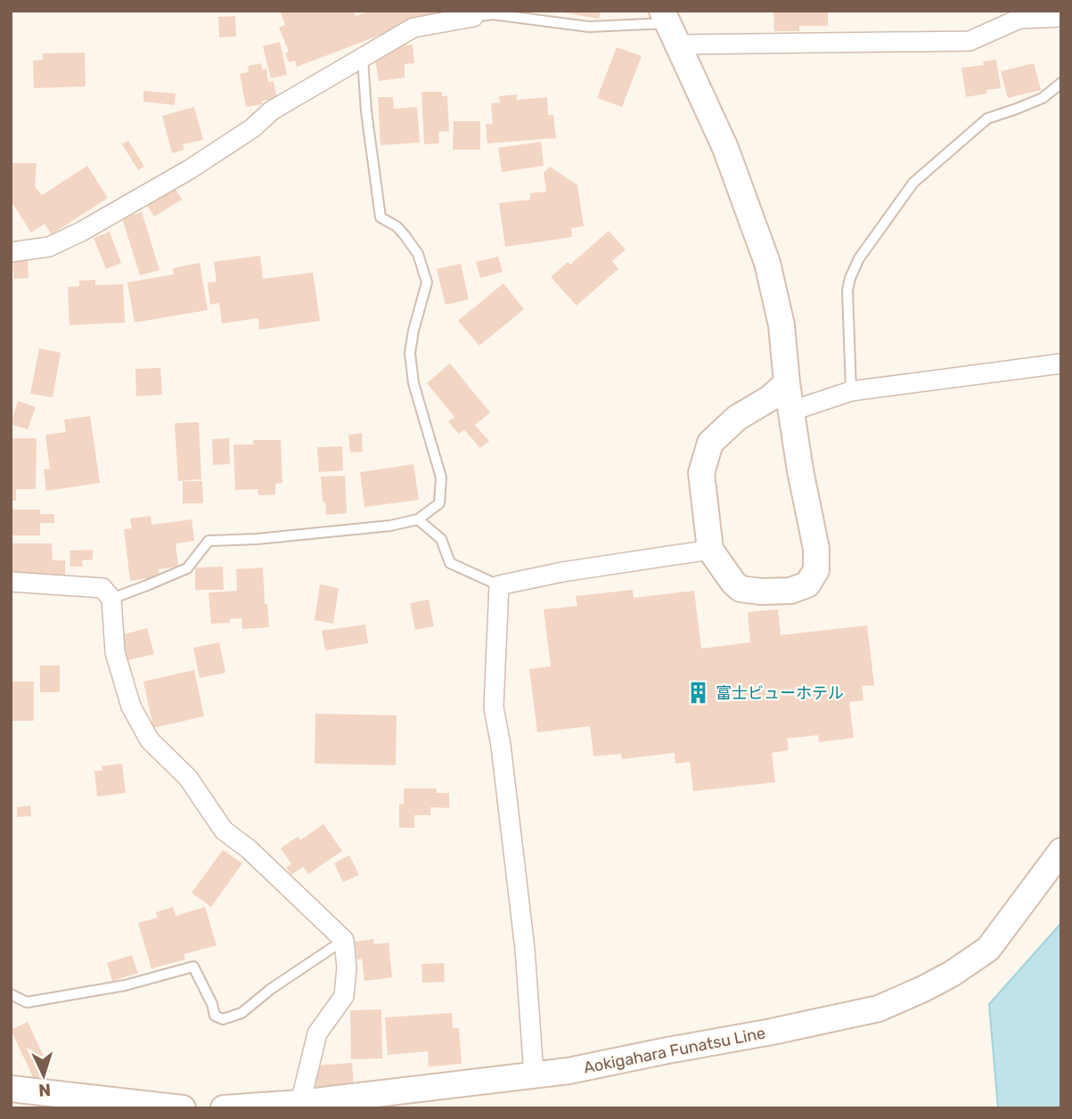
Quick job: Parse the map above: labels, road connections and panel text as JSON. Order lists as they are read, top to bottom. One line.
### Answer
{"streets":{"main road":["Aokigahara Funatsu Line"]},"places":{"building":["富士ビューホテル"]},"north":"bottom"}
